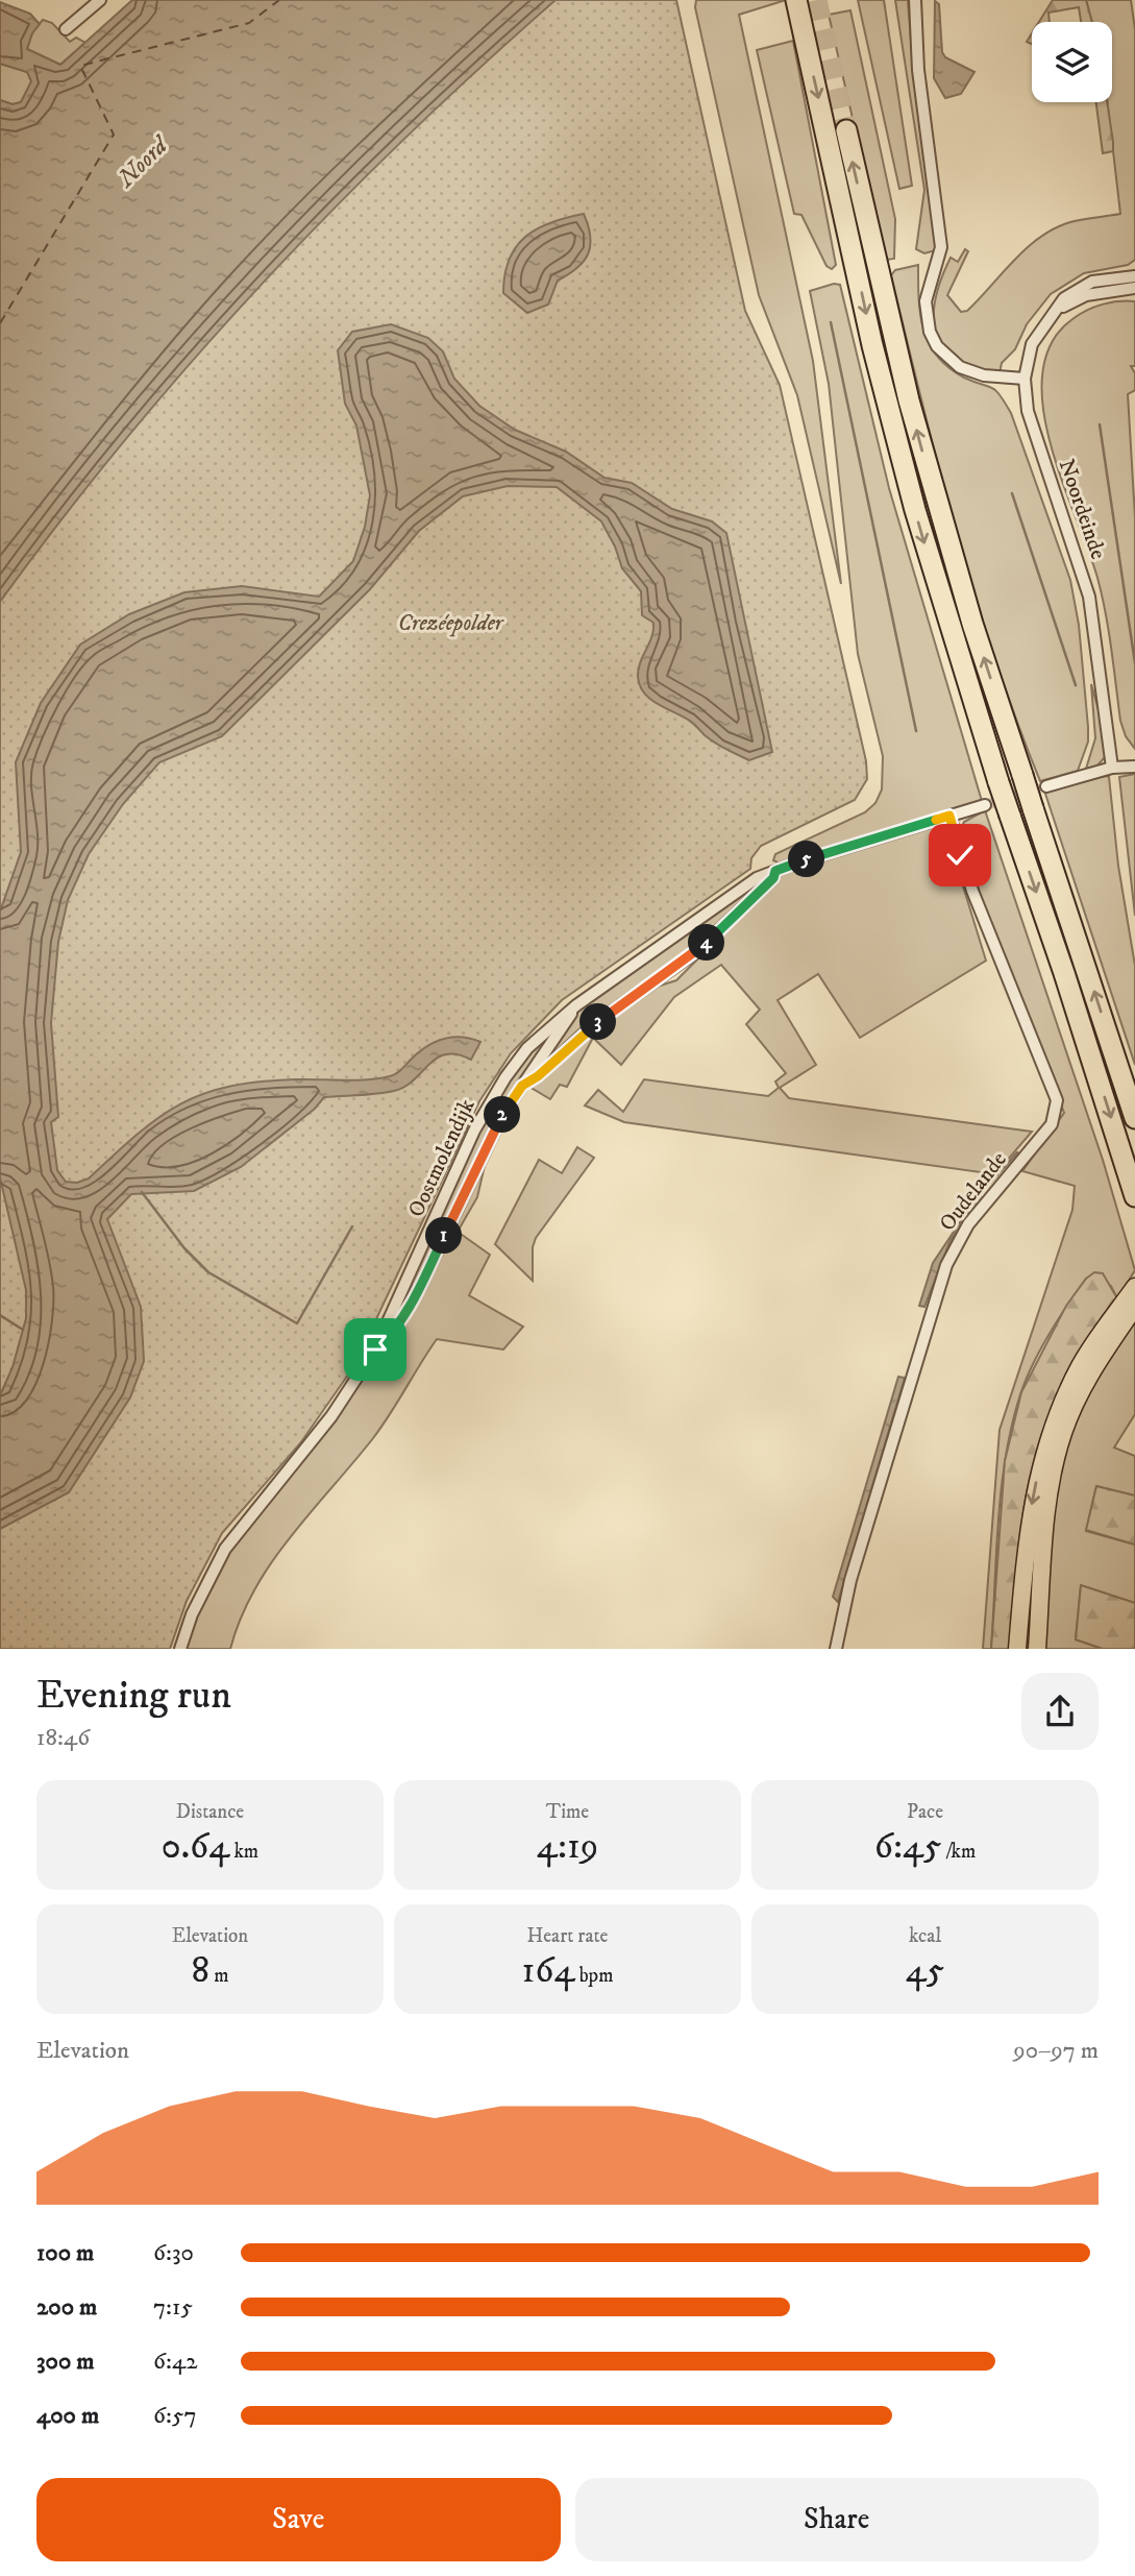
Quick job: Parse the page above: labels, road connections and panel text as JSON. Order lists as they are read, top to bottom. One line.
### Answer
{"streets":{"street":["Noordeinde","Oostmolendijk","Oudelande"]},"crossings":[["Oostmolendijk","Oudelande"]],"water":["Noord"],"parks":["Crezéepolder"],"page":{"pins":["5","4","3","2","1"],"heading":["Evening run","18:46"],"stats":[["Distance","0.64 km"],["Time","4:19"],["Pace","6:45 /km"],["Elevation","8 m"],["Heart rate","164 bpm"],["kcal","45"]],"chart":["Elevation","90–97 m"],"list":[{"name":"100 m","note":"6:30"},{"name":"200 m","note":"7:15"},{"name":"300 m","note":"6:42"},{"name":"400 m","note":"6:57"}],"buttons":["Save","Share"]}}
